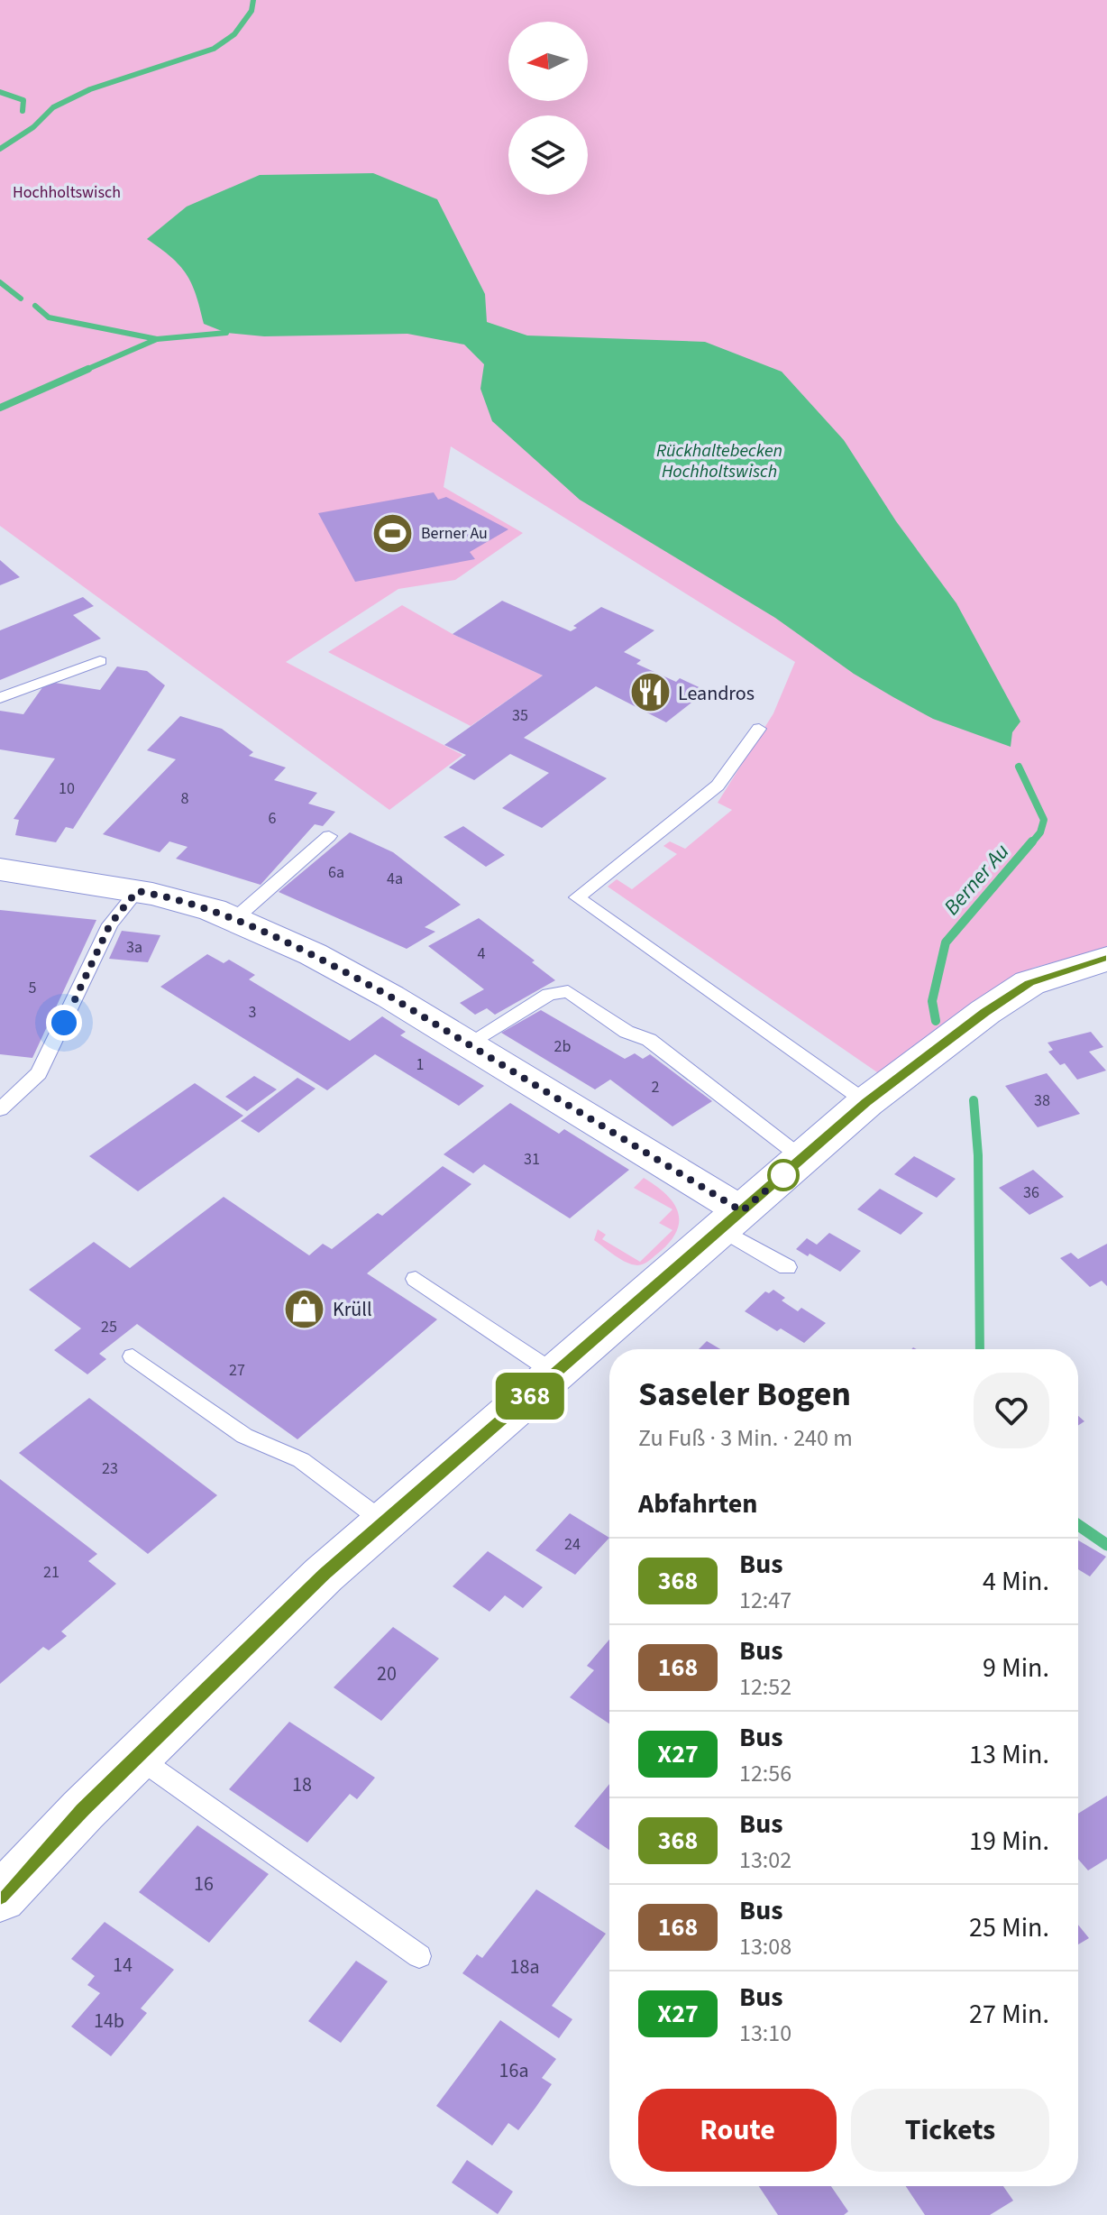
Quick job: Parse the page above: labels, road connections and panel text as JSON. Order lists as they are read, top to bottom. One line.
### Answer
{"water":["Rückhaltebecken Hochholtswisch","Berner Au"],"parks":["Hochholtswisch"],"places":{"sports":["Berner Au"],"restaurant":["Leandros"],"shop":["Krüll"]},"lines":["bus line 368"],"house_numbers":["35","10","8","6","6a","4a","3a","4","5","3","2b","1","2","38","31","36","25","27","23","24","21","20","18","16","14","18a","14b","16a"],"north":"left","page":{"on_map":"368","heading":[["Saseler Bogen","Zu Fuß · 3 Min. · 240 m"],"Abfahrten"],"list":[{"mark":"368","name":"Bus","note":"12:47","value":"4 Min."},{"mark":"168","name":"Bus","note":"12:52","value":"9 Min."},{"mark":"X27","name":"Bus","note":"12:56","value":"13 Min."},{"mark":"368","name":"Bus","note":"13:02","value":"19 Min."},{"mark":"168","name":"Bus","note":"13:08","value":"25 Min."},{"mark":"X27","name":"Bus","note":"13:10","value":"27 Min."}],"buttons":["Route","Tickets"]}}
